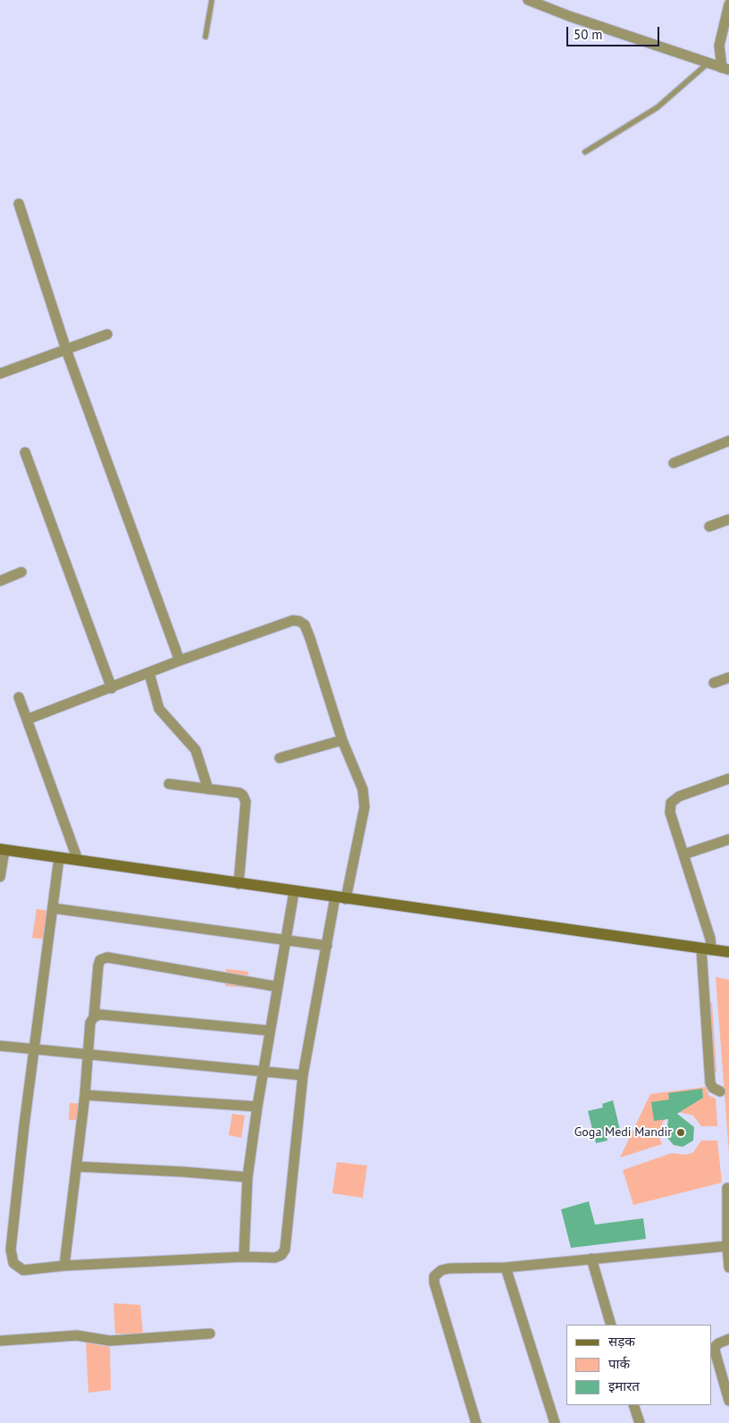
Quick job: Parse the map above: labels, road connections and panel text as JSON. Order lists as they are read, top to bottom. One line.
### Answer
{"places":["Goga Medi Mandir"],"legend":["सड़क","पार्क","इमारत"],"scale_bar":"50 m"}
